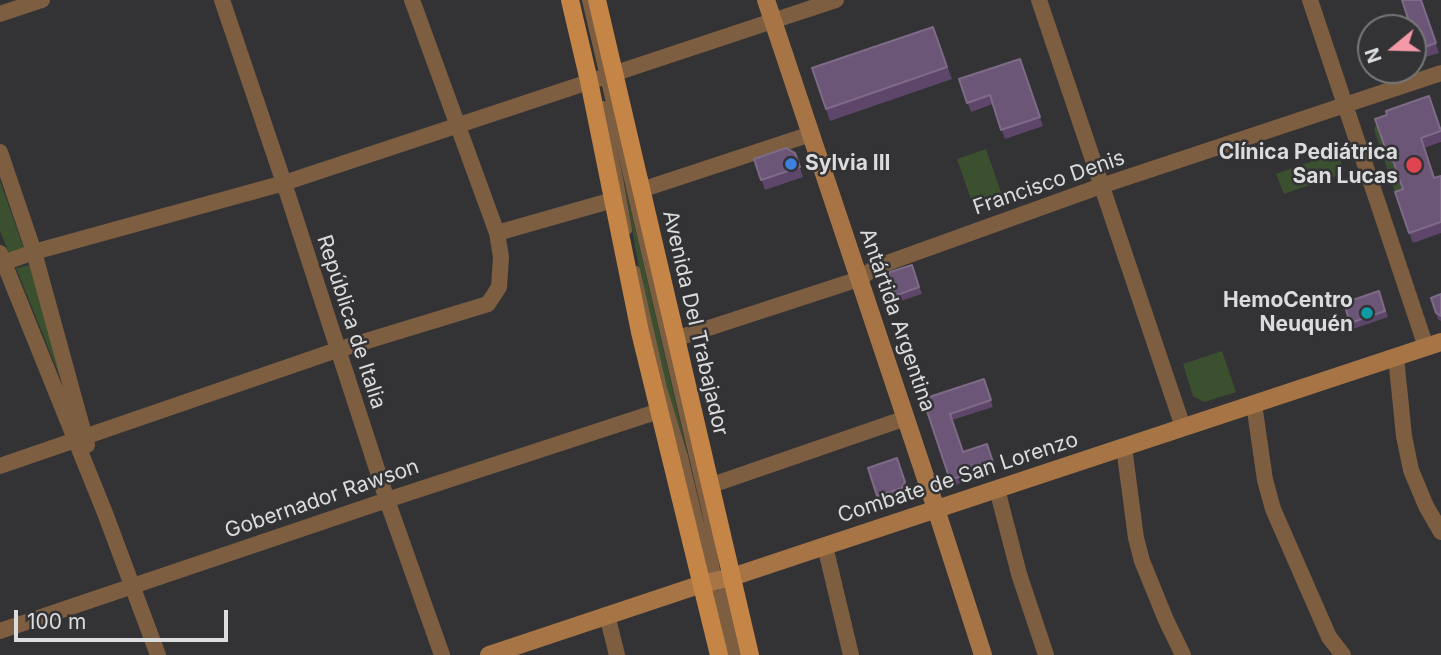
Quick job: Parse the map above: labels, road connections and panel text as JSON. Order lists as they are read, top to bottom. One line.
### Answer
{"streets":{"main road":["Antártida Argentina","Avenida Del Trabajador","Combate de San Lorenzo"],"street":["Francisco Denis","República de Italia","Gobernador Rawson"]},"crossings":[["Francisco Denis","Antártida Argentina"],["Francisco Denis","Avenida Del Trabajador"],["Antártida Argentina","Combate de San Lorenzo"],["República de Italia","Gobernador Rawson"],["Avenida Del Trabajador","Combate de San Lorenzo"],["Avenida Del Trabajador","Gobernador Rawson"]],"places":["Sylvia III","Clínica Pediátrica San Lucas","HemoCentro Neuquén"],"scale_bar":"100 m","north":"left"}
